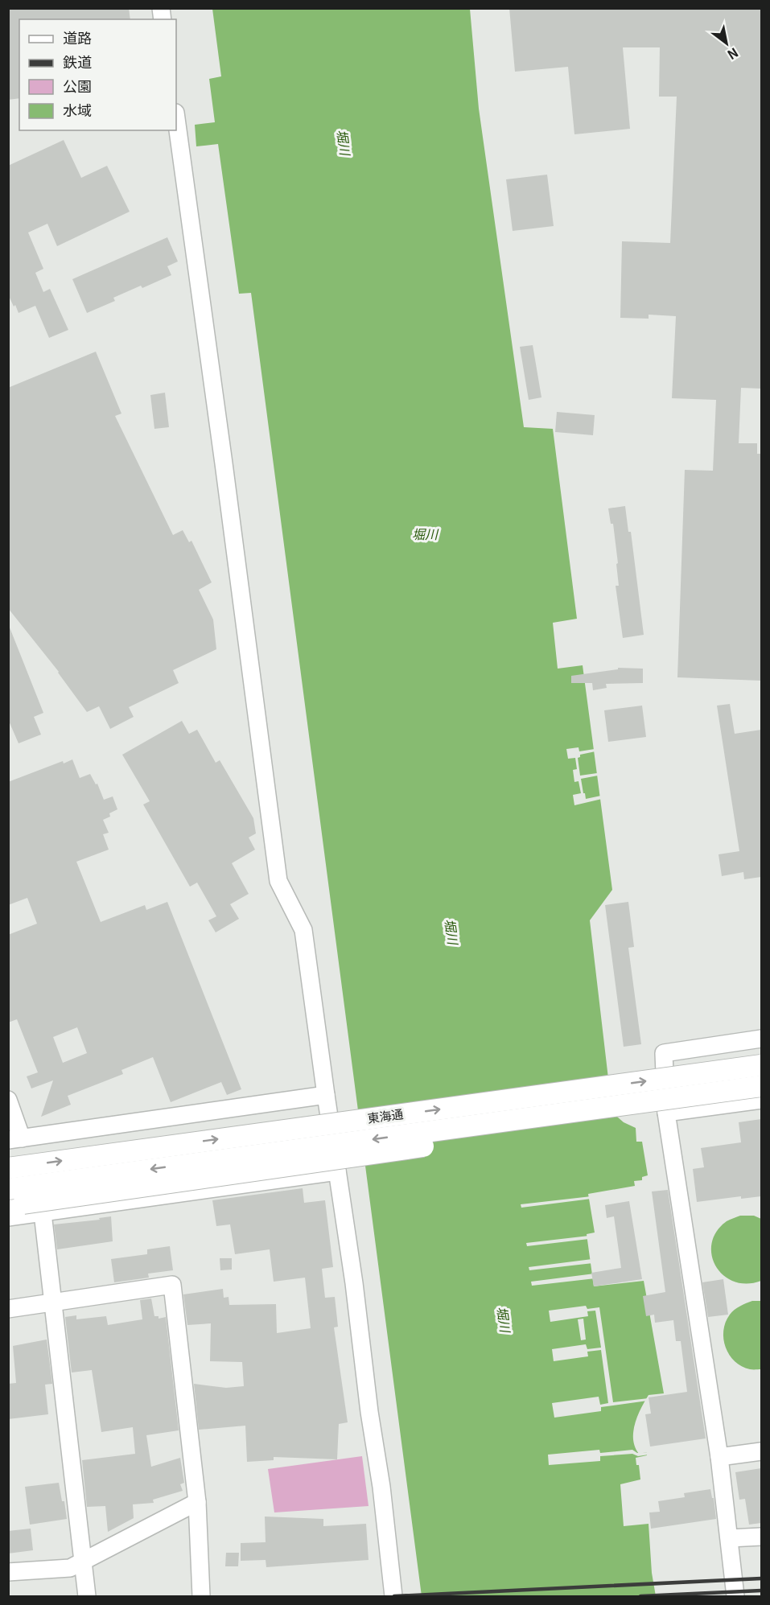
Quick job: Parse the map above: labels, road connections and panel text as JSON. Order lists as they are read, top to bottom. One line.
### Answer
{"streets":{"main road":["東海通"]},"water":["堀川"],"legend":["道路","鉄道","公園","水域"],"north":"bottom right"}
